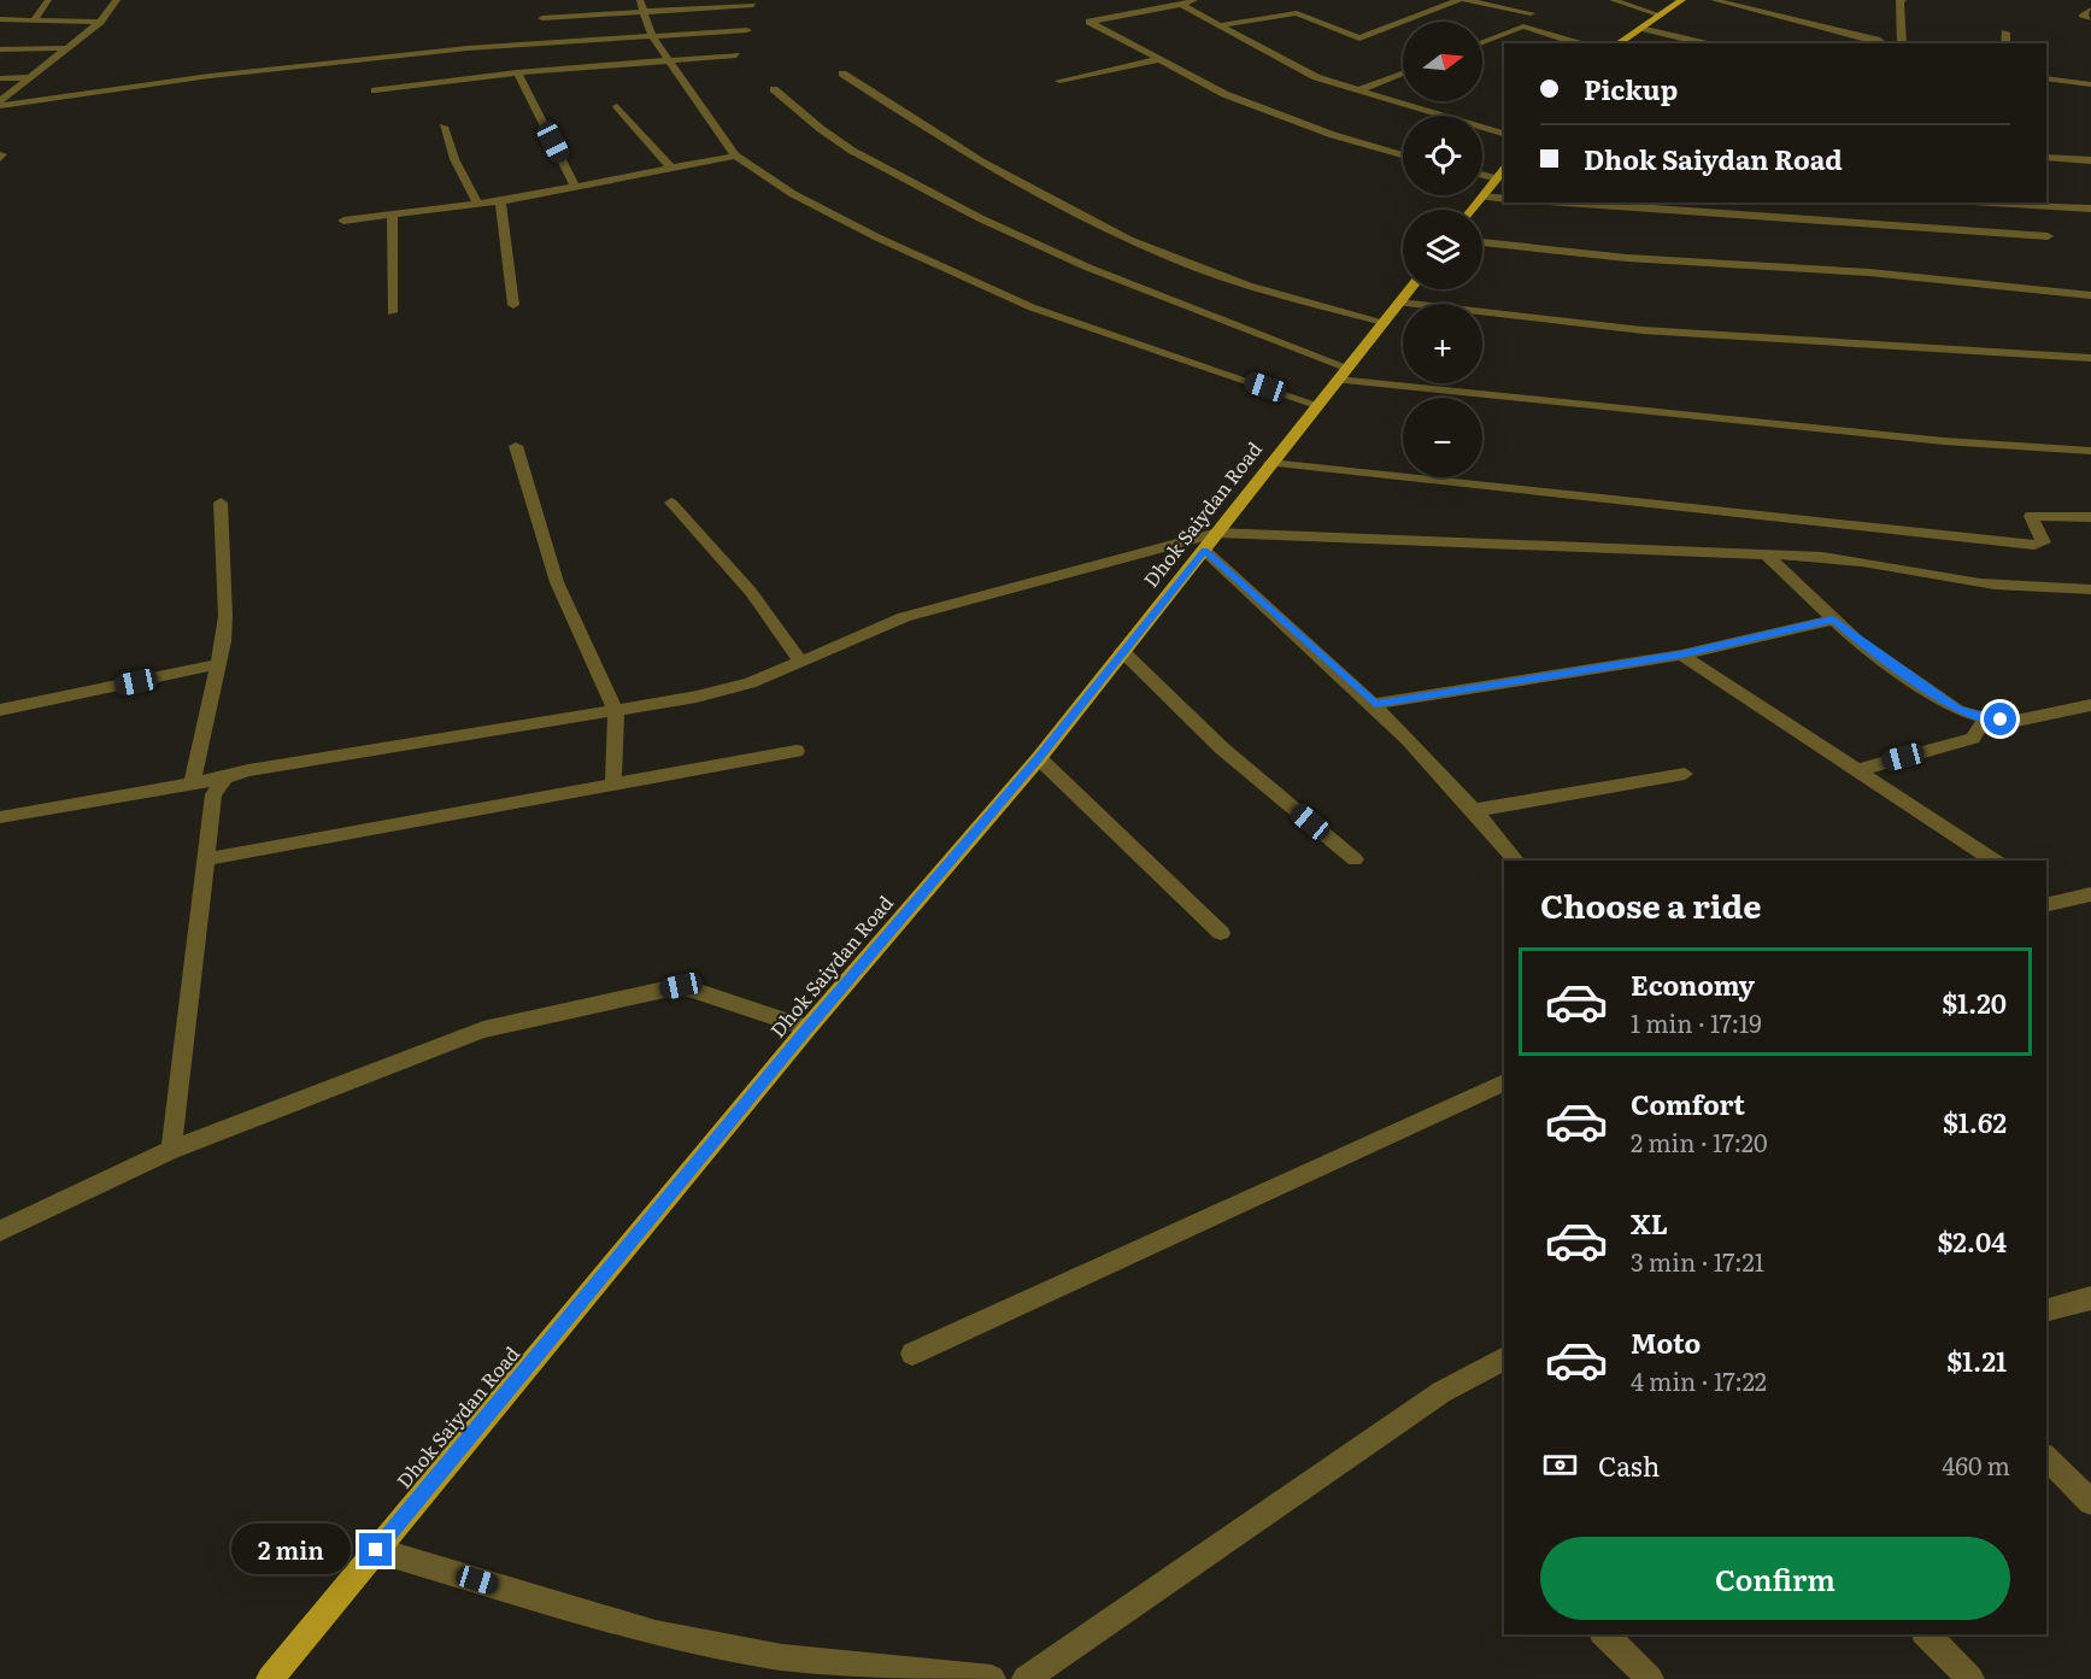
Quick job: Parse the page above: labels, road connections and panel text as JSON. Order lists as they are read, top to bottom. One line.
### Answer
{"streets":{"main road":["Dhok Saiydan Road"]},"north":"right","page":{"map_buttons":["+","−"],"banner":["Pickup","Dhok Saiydan Road"],"heading":"Choose a ride","list":[{"name":"Economy","note":"1 min · 17:19","value":"$1.20"},{"name":"Comfort","note":"2 min · 17:20","value":"$1.62"},{"name":"XL","note":"3 min · 17:21","value":"$2.04"},{"name":"Moto","note":"4 min · 17:22","value":"$1.21"}],"pay":["Cash","460 m"],"buttons":"Confirm","bubble":"2 min"}}
